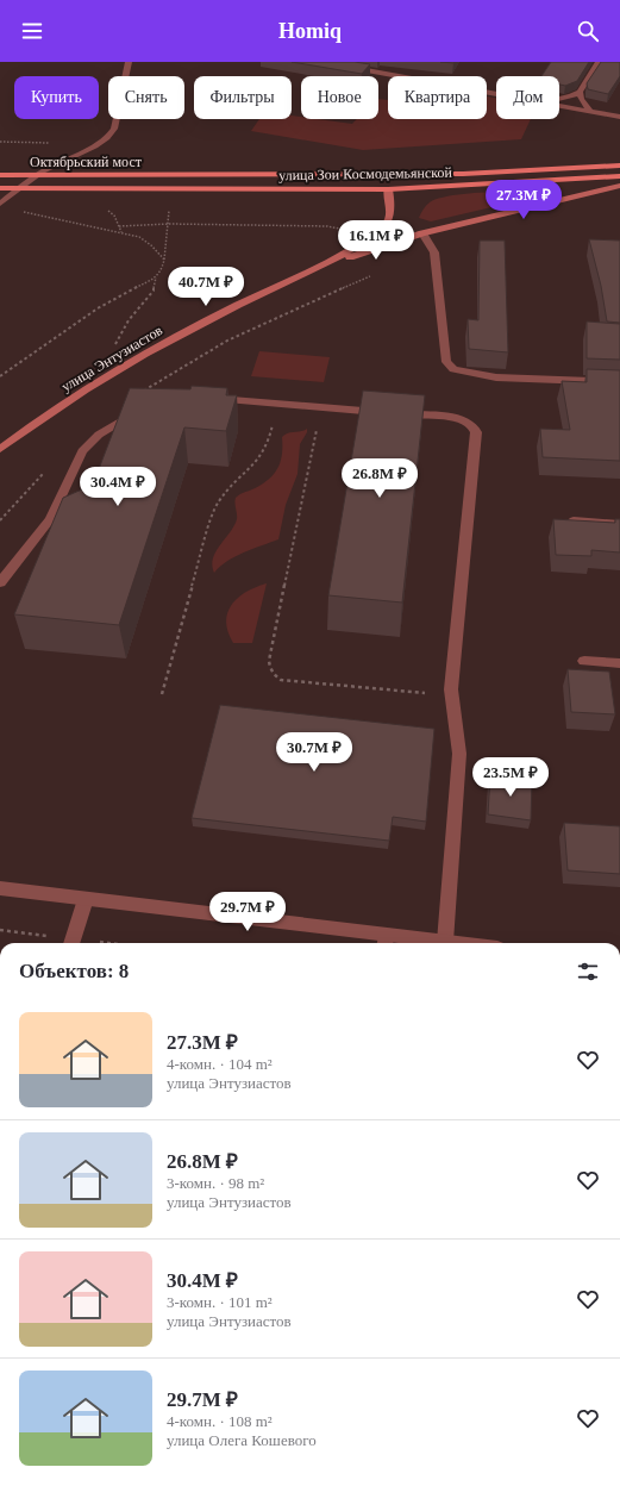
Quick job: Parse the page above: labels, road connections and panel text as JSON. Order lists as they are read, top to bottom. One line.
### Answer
{"streets":{"main road":["Октябрьский мост","улица Зои Космодемьянской","улица Энтузиастов"]},"crossings":[["Октябрьский мост","улица Зои Космодемьянской"],["улица Зои Космодемьянской","улица Энтузиастов"]],"page":{"header":"Homiq","chip":["Купить","Снять","Фильтры","Новое","Квартира","Дом"],"price":["27.3M ₽","16.1M ₽","40.7M ₽","26.8M ₽","30.4M ₽","30.7M ₽","23.5M ₽","29.7M ₽"],"heading":"Объектов: 8","list":[{"name":"27.3M ₽","note":"4-комн. · 104 m² · улица Энтузиастов"},{"name":"26.8M ₽","note":"3-комн. · 98 m² · улица Энтузиастов"},{"name":"30.4M ₽","note":"3-комн. · 101 m² · улица Энтузиастов"},{"name":"29.7M ₽","note":"4-комн. · 108 m² · улица Олега Кошевого"}]}}
